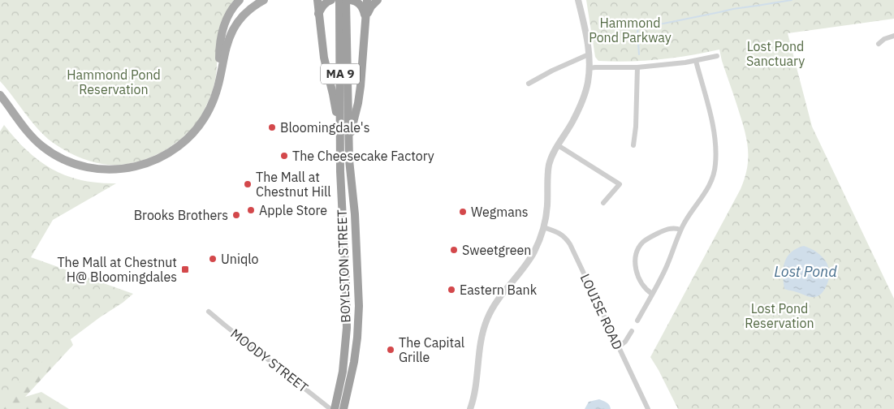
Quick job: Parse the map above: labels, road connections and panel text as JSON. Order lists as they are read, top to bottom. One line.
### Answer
{"streets":{"highway":["MA 9","BOYLSTON STREET"],"street":["LOUISE ROAD","MOODY STREET"]},"water":["Lost Pond"],"parks":["Hammond Pond Parkway","Lost Pond Sanctuary","Hammond Pond Reservation","Lost Pond Reservation"],"places":{"other":["Bloomingdale's","The Cheesecake Factory","The Mall at Chestnut Hill","Apple Store","Wegmans","Brooks Brothers","Sweetgreen","Uniqlo","Eastern Bank","The Capital Grille"],"transit":["The Mall at Chestnut H@ Bloomingdales"]}}
